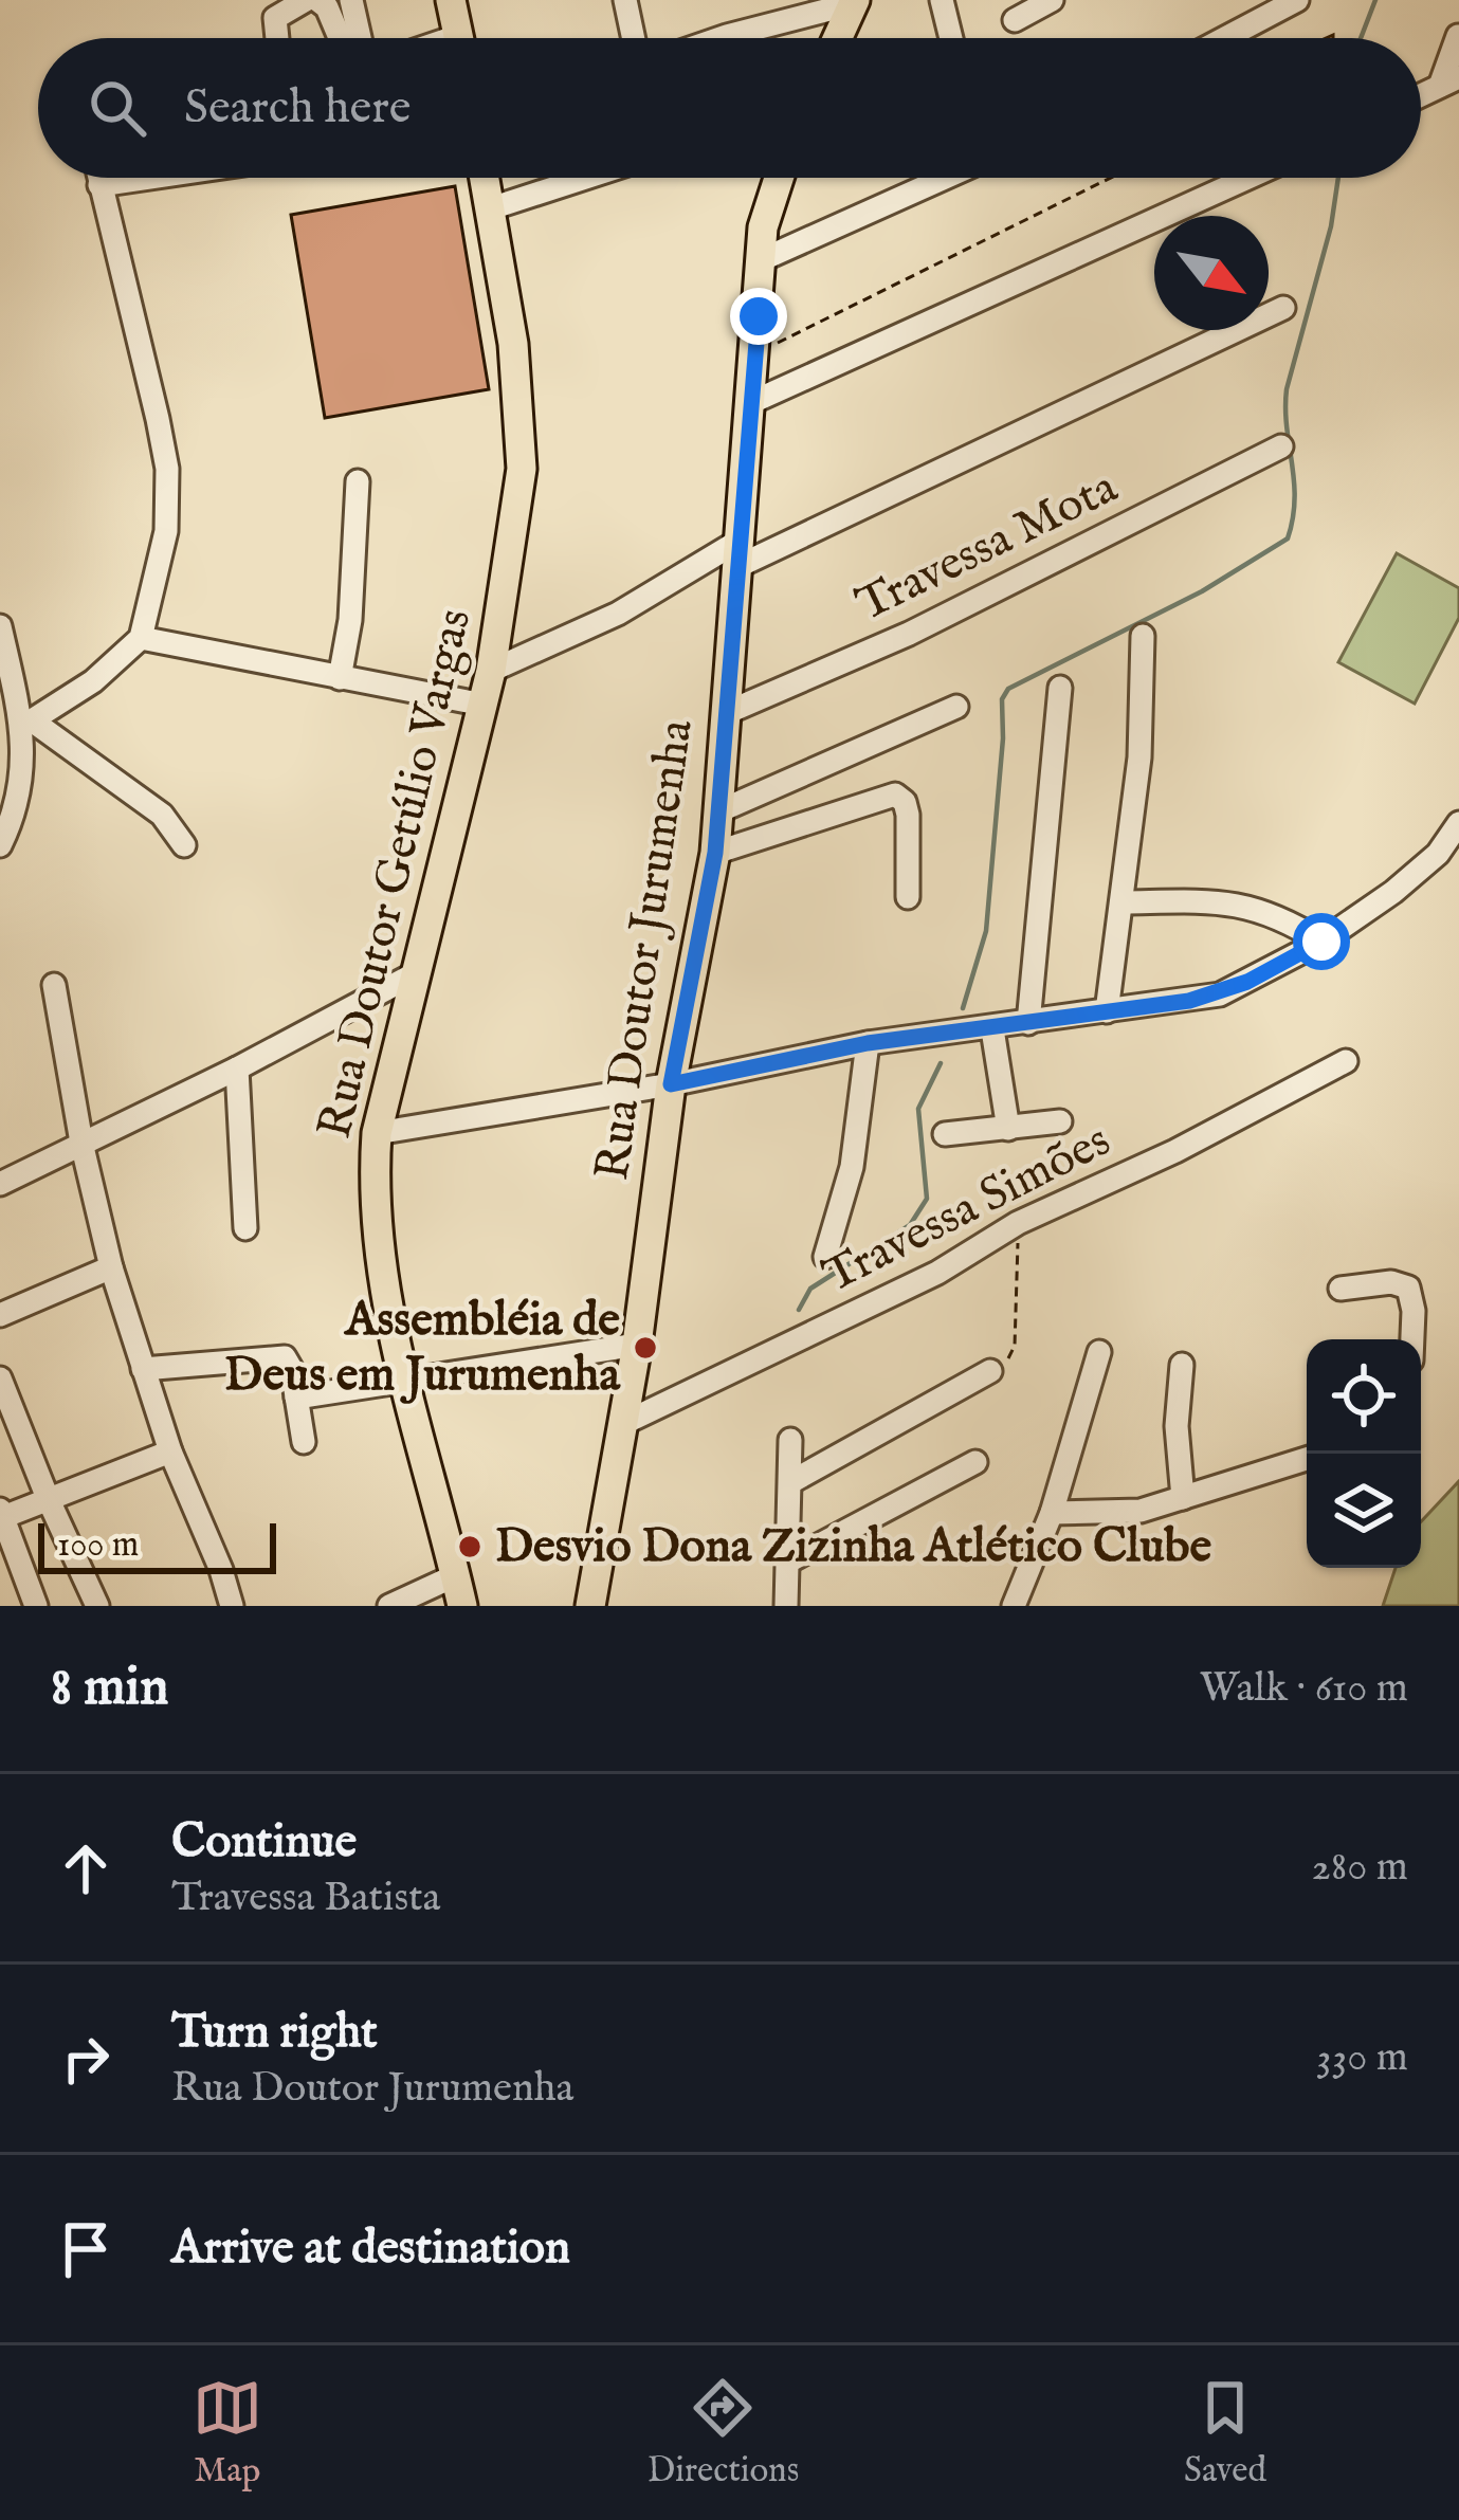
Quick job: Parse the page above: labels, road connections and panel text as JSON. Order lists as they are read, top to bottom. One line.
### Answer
{"streets":{"main road":["Rua Doutor Getúlio Vargas","Rua Doutor Jurumenha"],"street":["Travessa Mota","Travessa Simões"]},"crossings":[["Travessa Mota","Rua Doutor Jurumenha"],["Rua Doutor Jurumenha","Travessa Simões"]],"places":["Assembléia de Deus em Jurumenha","Desvio Dona Zizinha Atlético Clube"],"scale_bar":"100 m","north":"bottom right","page":{"search":"Search here","scale":"100 m","heading":["8 min","Walk · 610 m"],"list":[["Continue","Travessa Batista","280 m"],["Turn right","Rua Doutor Jurumenha","330 m"],"Arrive at destination"],"nav":["Map","Directions","Saved"]}}
